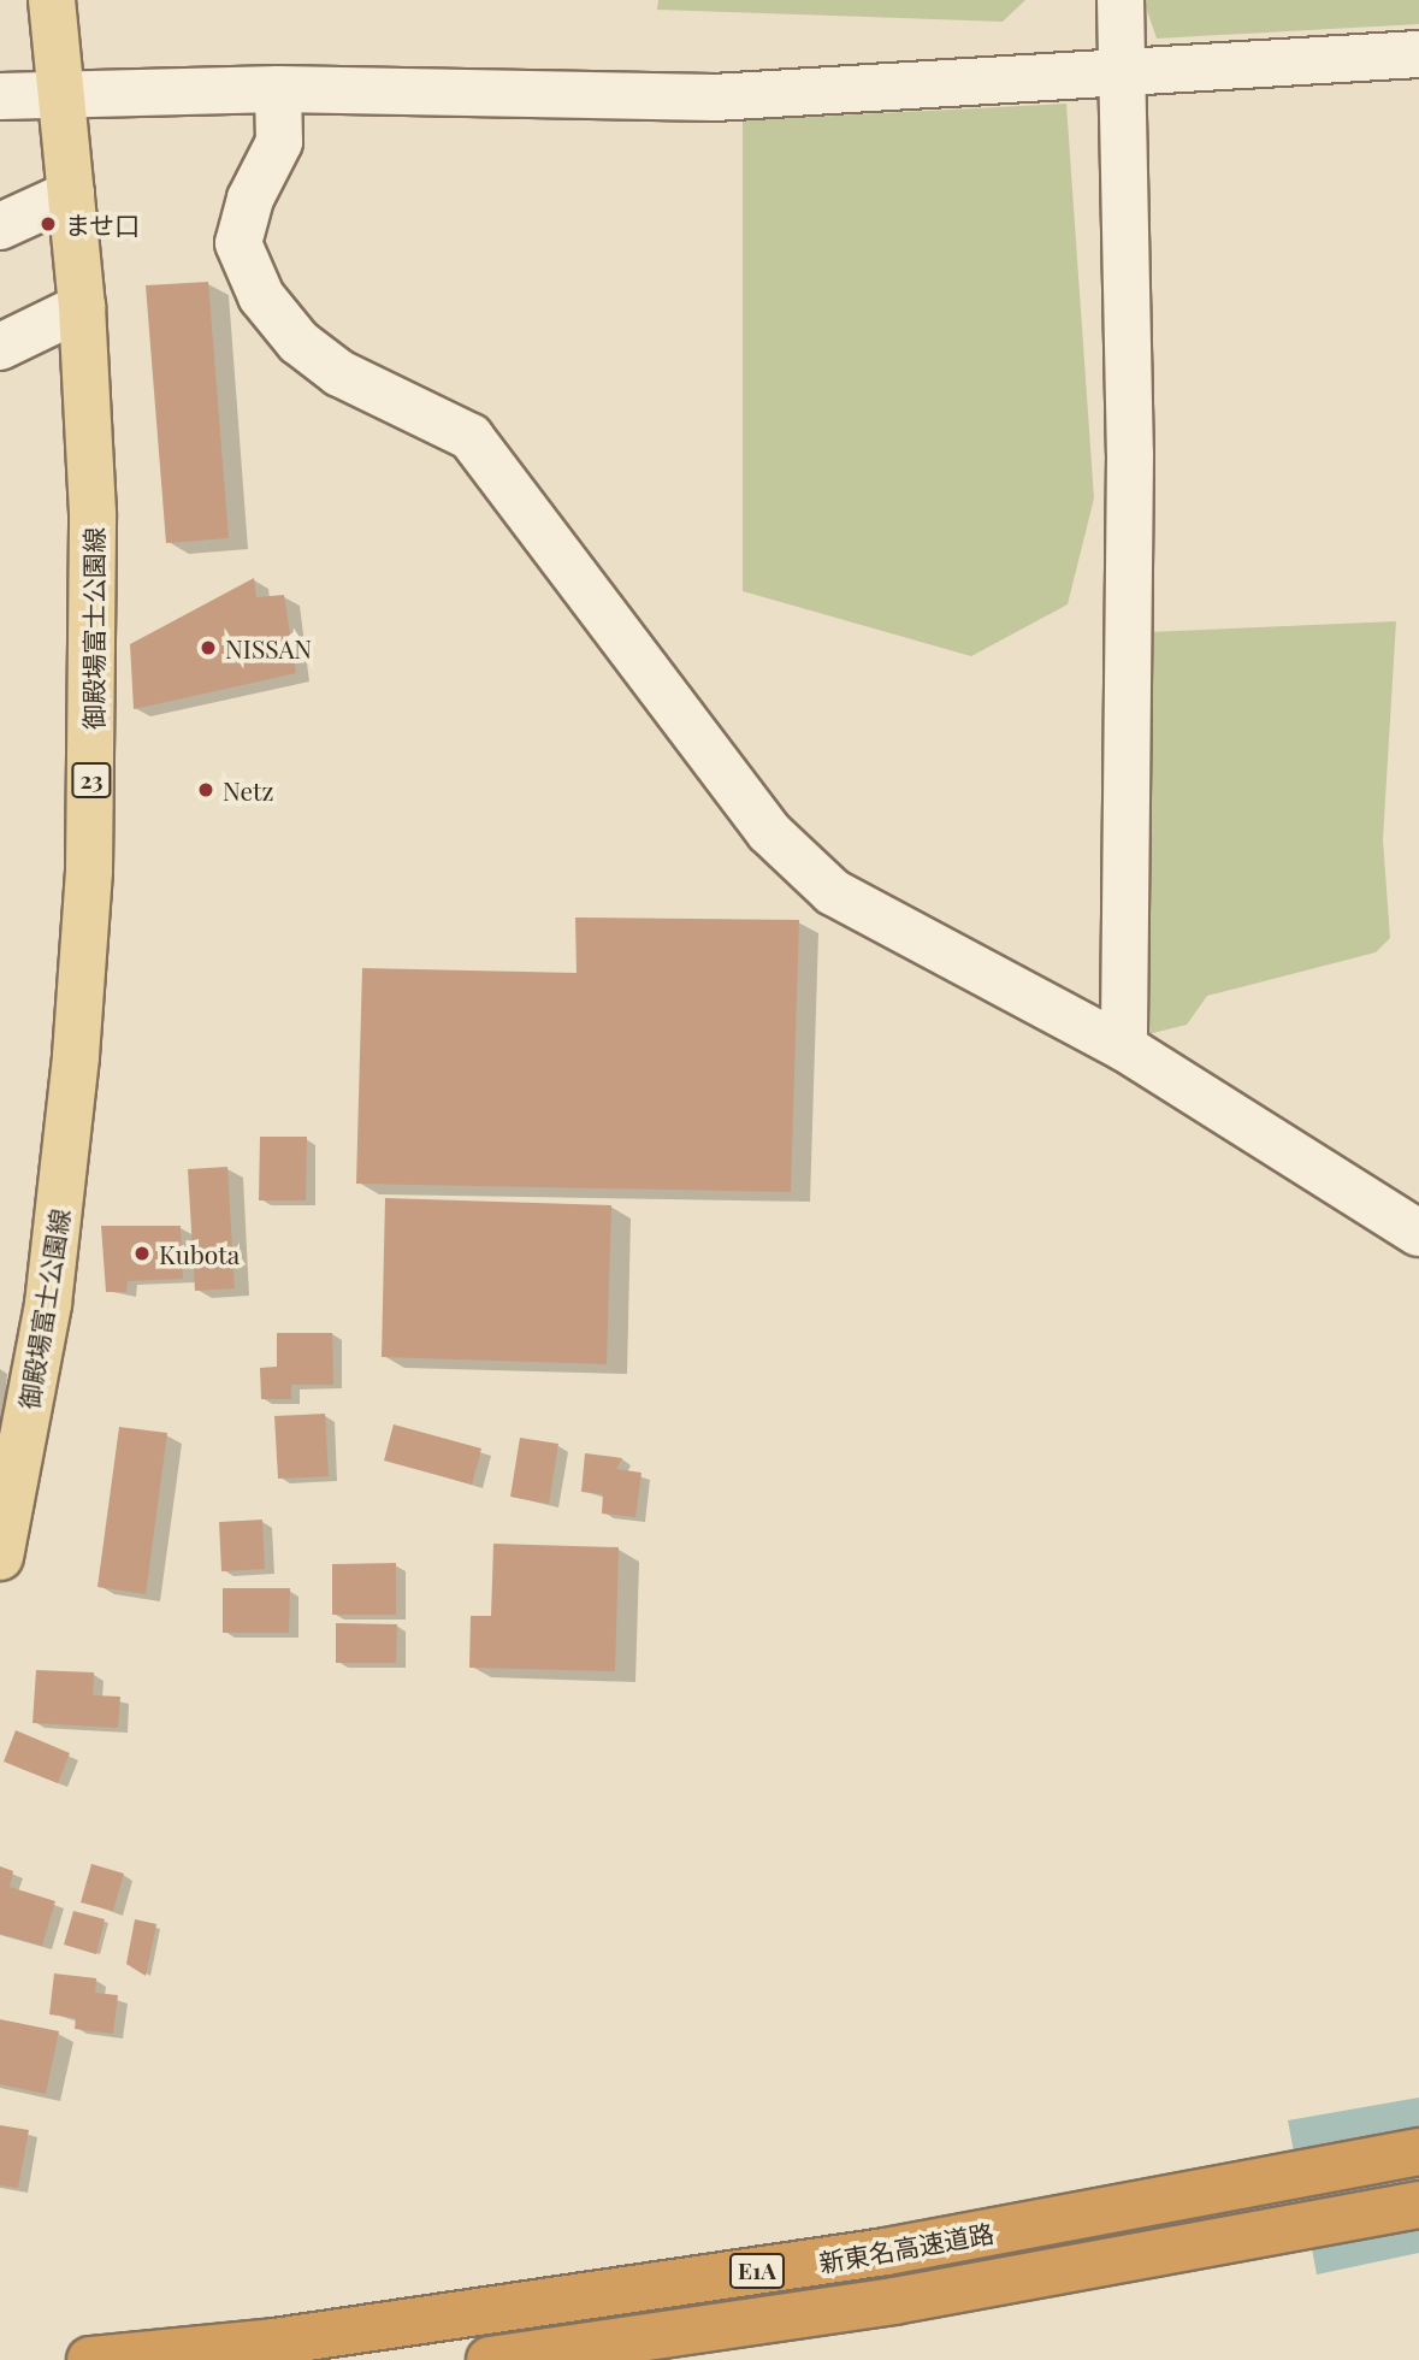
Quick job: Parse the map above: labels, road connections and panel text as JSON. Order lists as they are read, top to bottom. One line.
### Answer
{"streets":{"highway":["新東名高速道路","E1A"],"main road":["御殿場富士公園線","23"]},"places":["ませ口","NISSAN","Netz","Kubota"]}
